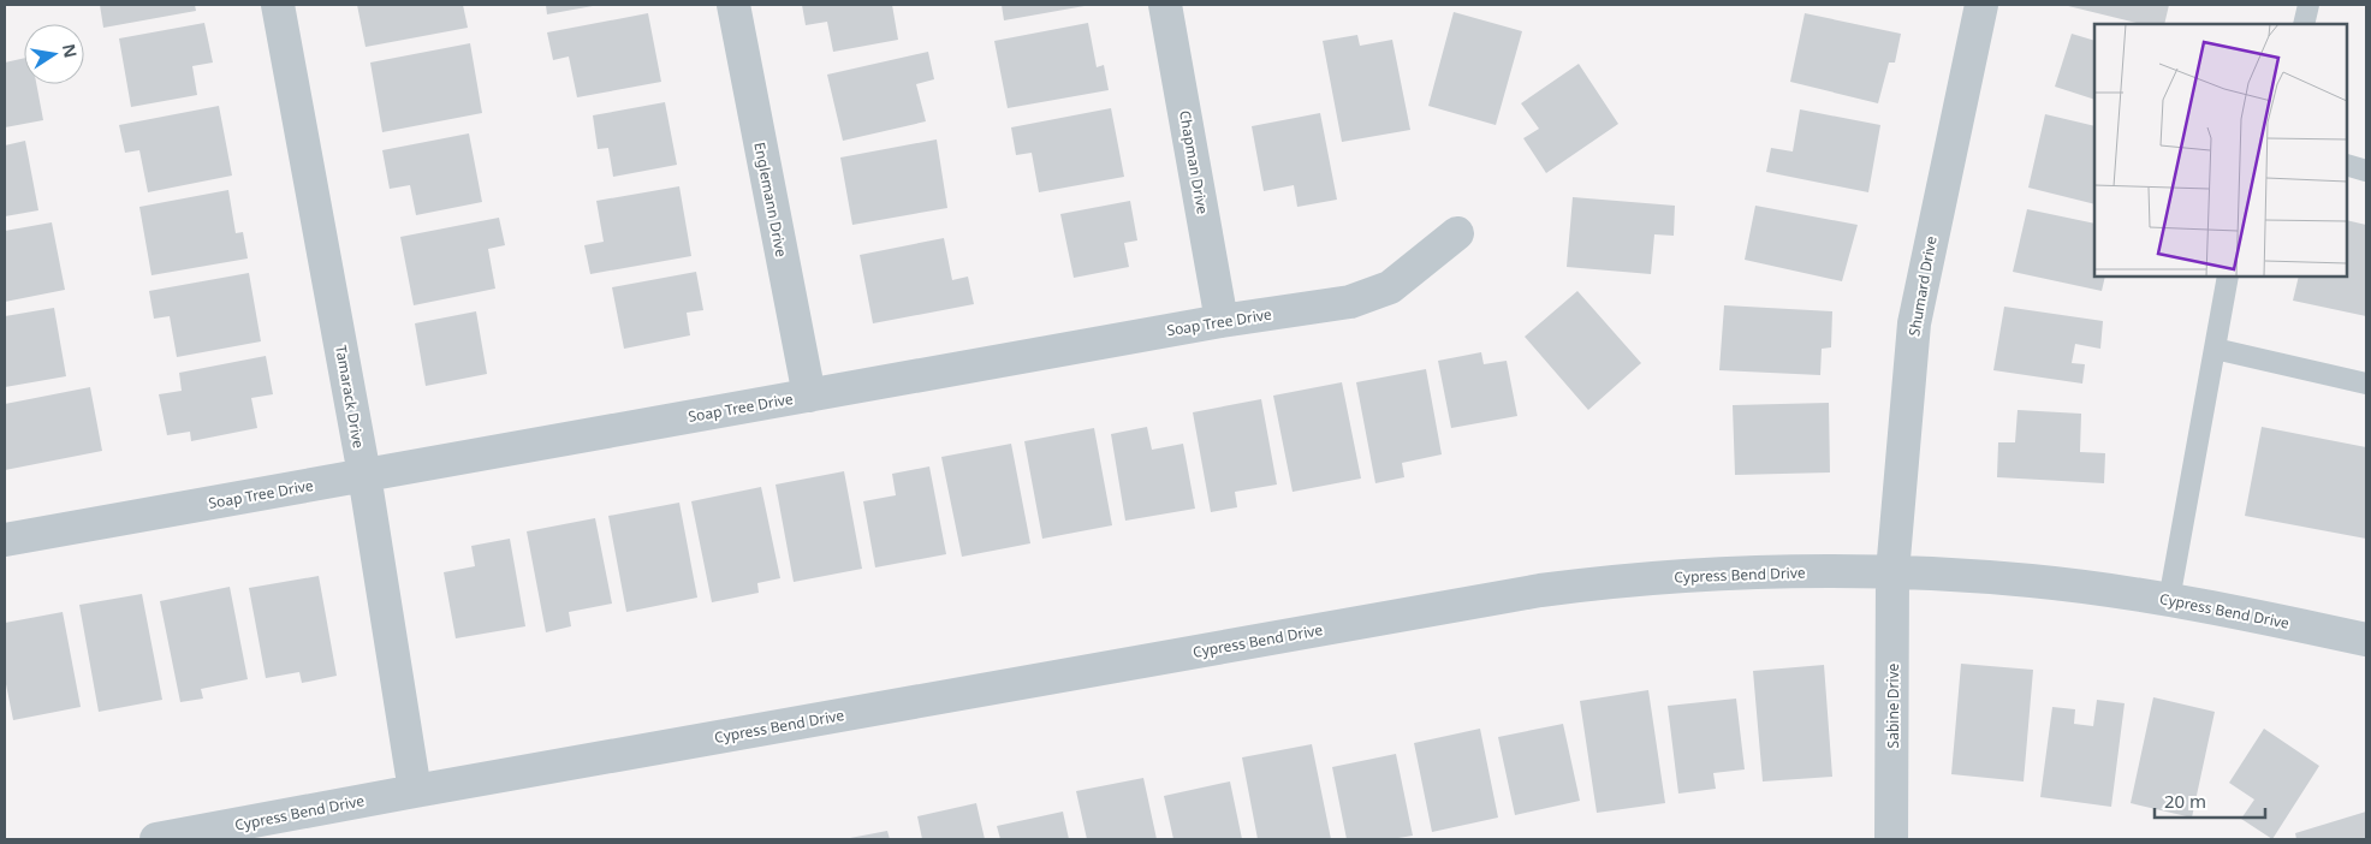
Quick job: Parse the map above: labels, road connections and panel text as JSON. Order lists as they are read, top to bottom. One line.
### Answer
{"streets":{"street":["Chapman Drive","Englemann Drive","Shumard Drive","Soap Tree Drive","Tamarack Drive","Cypress Bend Drive","Sabine Drive"]},"crossings":[["Chapman Drive","Soap Tree Drive"],["Englemann Drive","Soap Tree Drive"],["Shumard Drive","Cypress Bend Drive"],["Shumard Drive","Sabine Drive"],["Soap Tree Drive","Tamarack Drive"],["Tamarack Drive","Cypress Bend Drive"],["Cypress Bend Drive","Sabine Drive"]],"scale_bar":"20 m","north":"right"}
